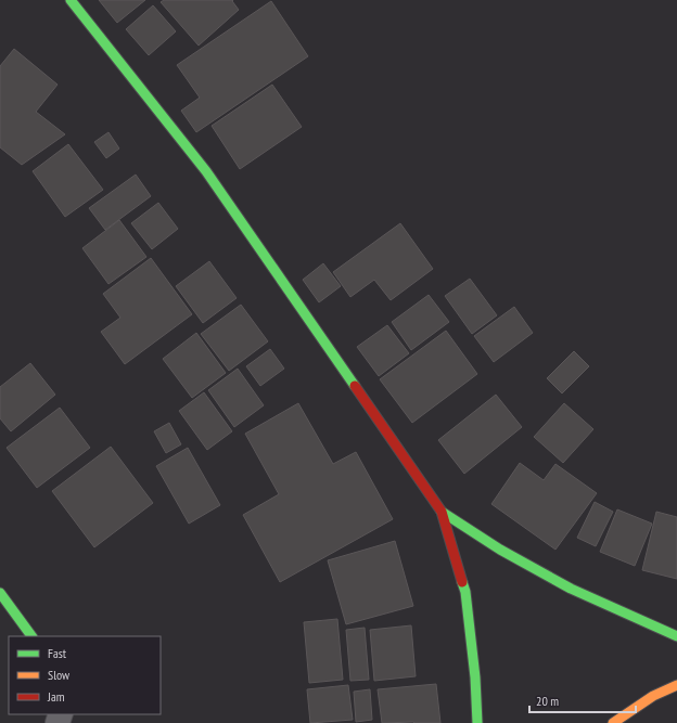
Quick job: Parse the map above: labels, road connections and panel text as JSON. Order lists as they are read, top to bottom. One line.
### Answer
{"legend":["Fast","Slow","Jam"],"scale_bar":"20 m"}
